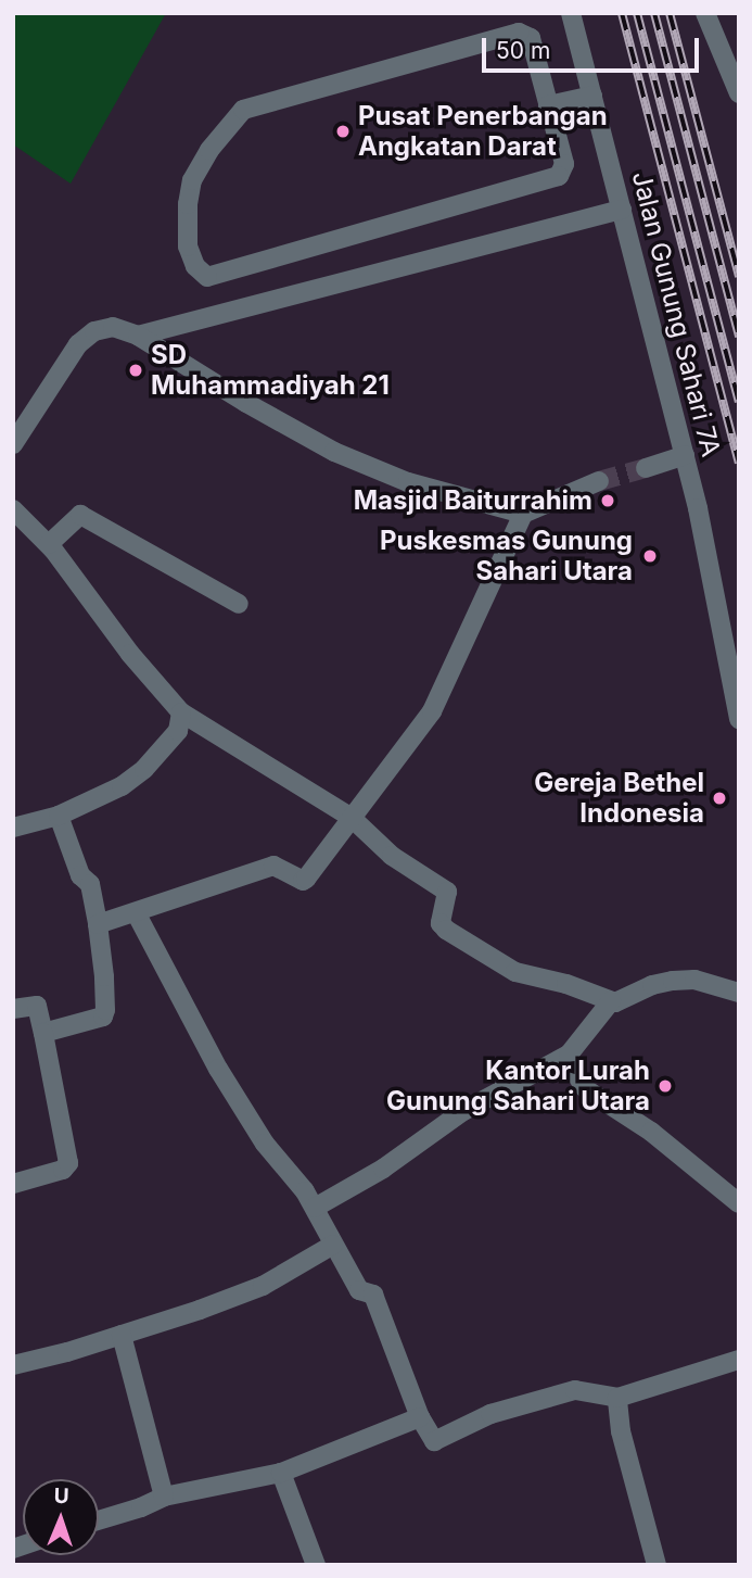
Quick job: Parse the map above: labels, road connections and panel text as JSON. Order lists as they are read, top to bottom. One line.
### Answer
{"streets":{"street":["Jalan Gunung Sahari 7A"]},"places":["Pusat Penerbangan Angkatan Darat","SD Muhammadiyah 21","Masjid Baiturrahim","Puskesmas Gunung Sahari Utara","Gereja Bethel Indonesia","Kantor Lurah Gunung Sahari Utara"],"scale_bar":"50 m","north":"top"}
